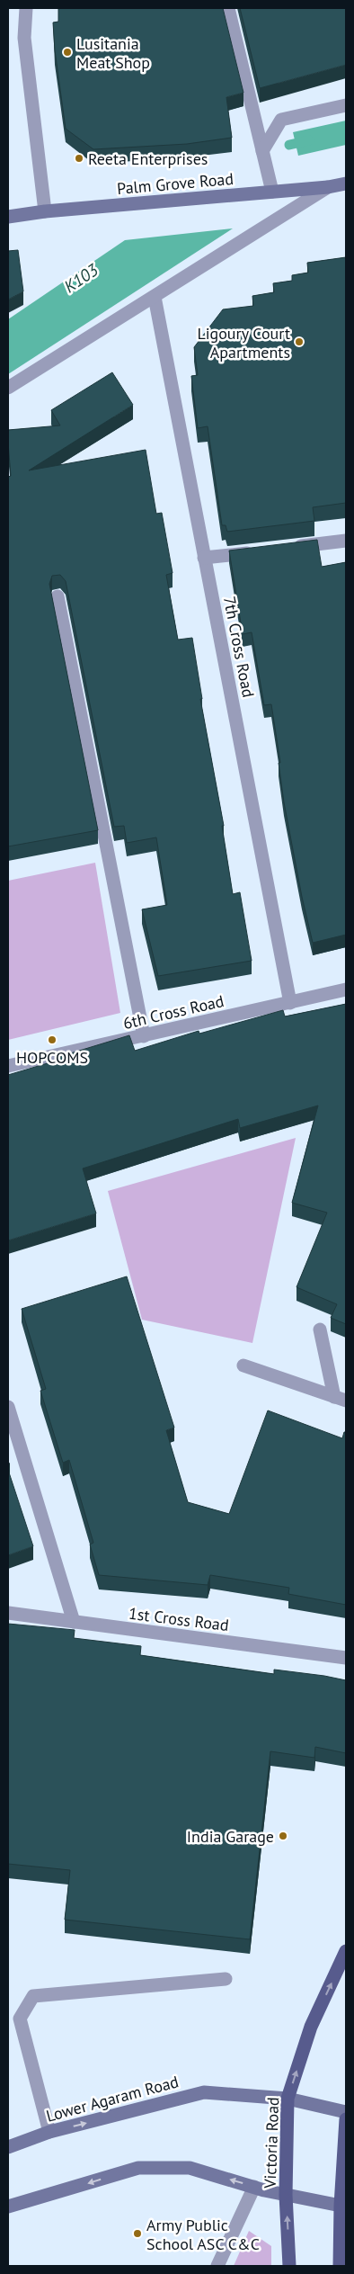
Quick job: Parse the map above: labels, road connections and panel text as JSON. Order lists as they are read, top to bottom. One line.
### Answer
{"streets":{"main road":["Palm Grove Road","Lower Agaram Road","Victoria Road"],"street":["7th Cross Road","6th Cross Road","1st Cross Road"]},"crossings":[["7th Cross Road","6th Cross Road"],["Lower Agaram Road","Victoria Road"]],"water":["K103"],"places":["Lusitania Meat Shop","Reeta Enterprises","Ligoury Court Apartments","HOPCOMS","India Garage","Army Public School ASC C&C"]}
